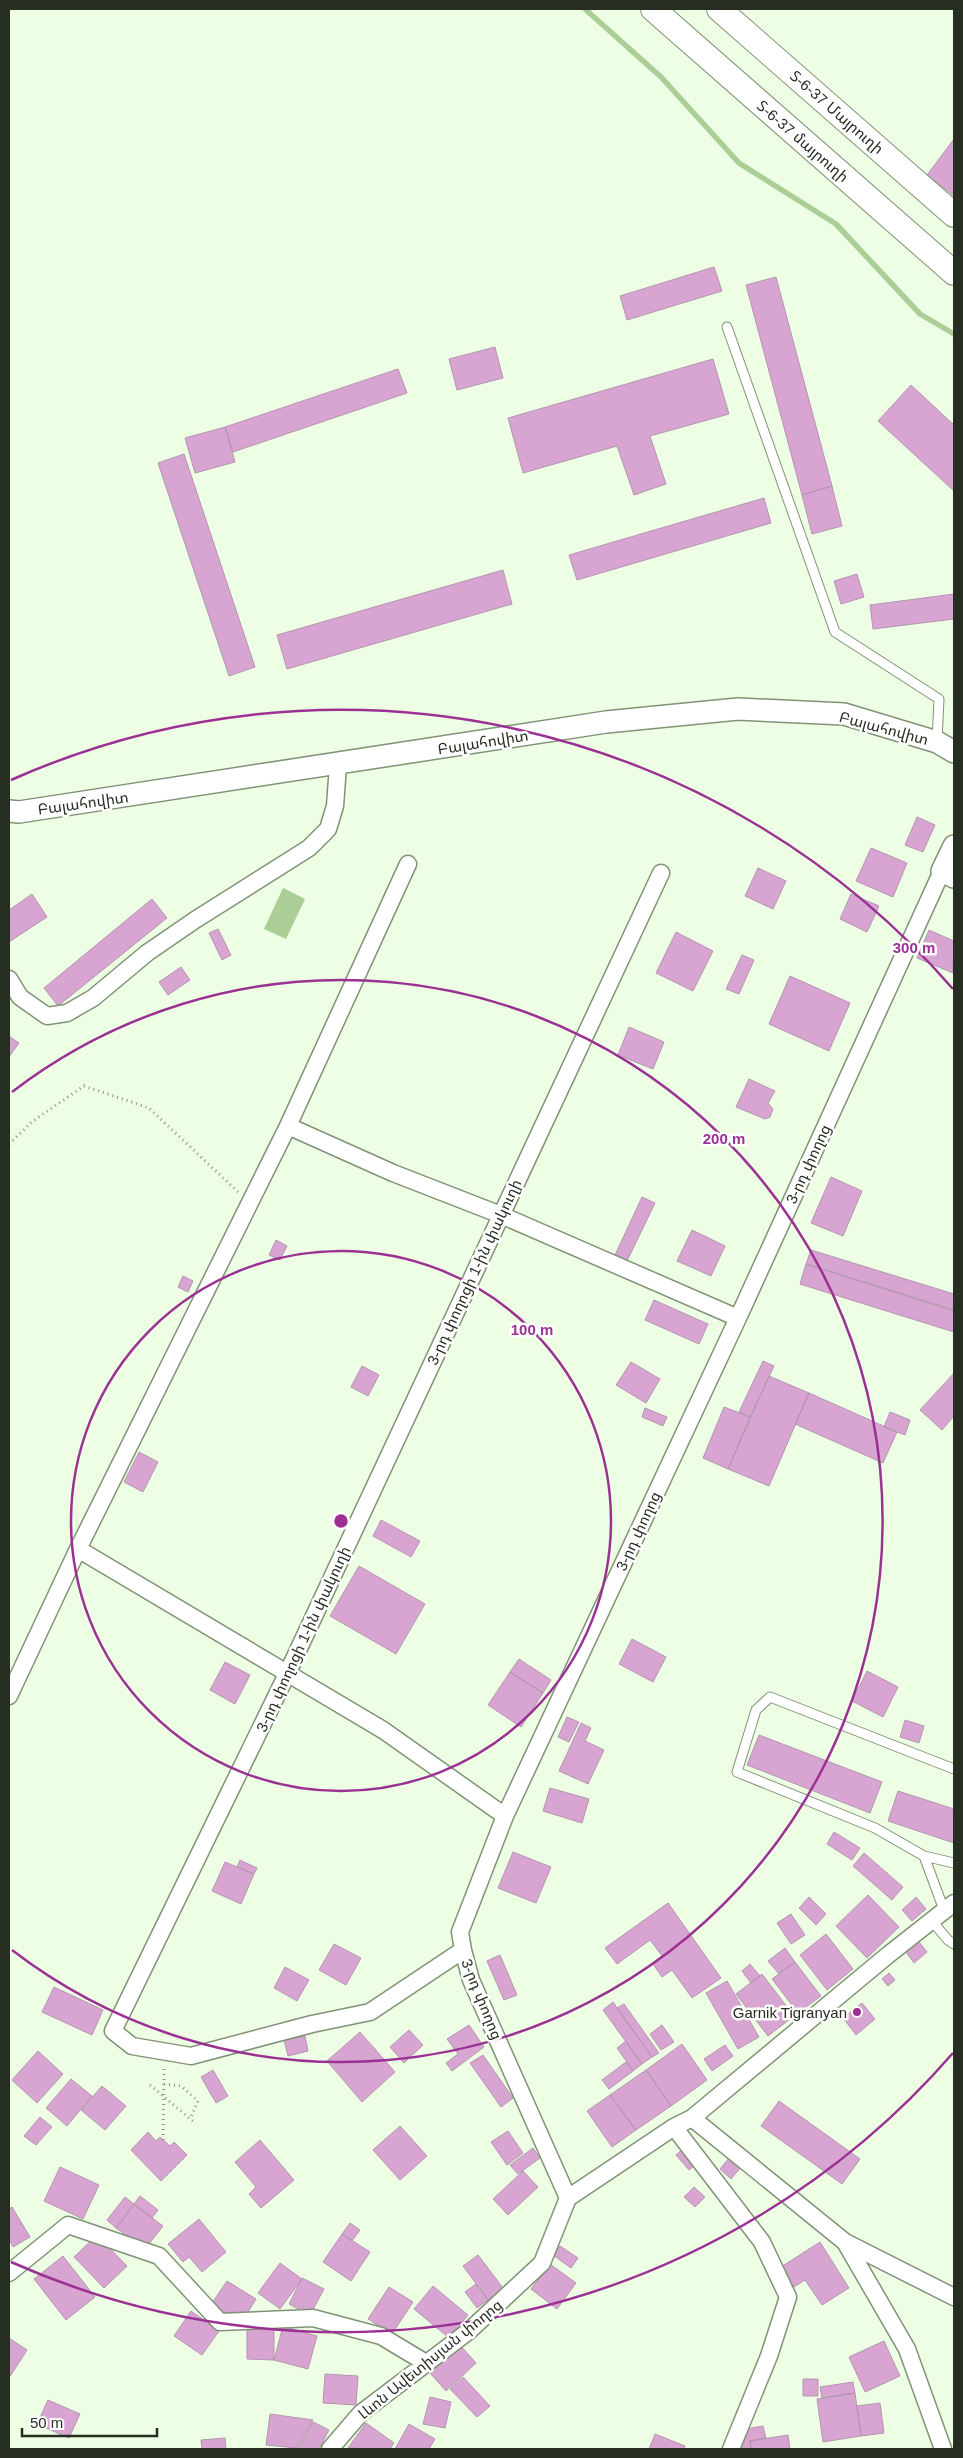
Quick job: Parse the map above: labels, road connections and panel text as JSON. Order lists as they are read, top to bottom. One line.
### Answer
{"streets":{"main road":["Տ-6-37 Մայրուղի","Տ-6-37 մայրուղի"],"street":["Բալահովիտ","3-րդ փողոց","3-րդ փողոցի 1-ին փակուղի","Լևոն Ավետիսյան փողոց"]},"crossings":[["3-րդ փողոց","3-րդ փողոցի 1-ին փակուղի"],["3-րդ փողոց","Լևոն Ավետիսյան փողոց"]],"places":["Garnik Tigranyan"],"scale_bar":"50 m","rings":["300 m","200 m","100 m"]}
